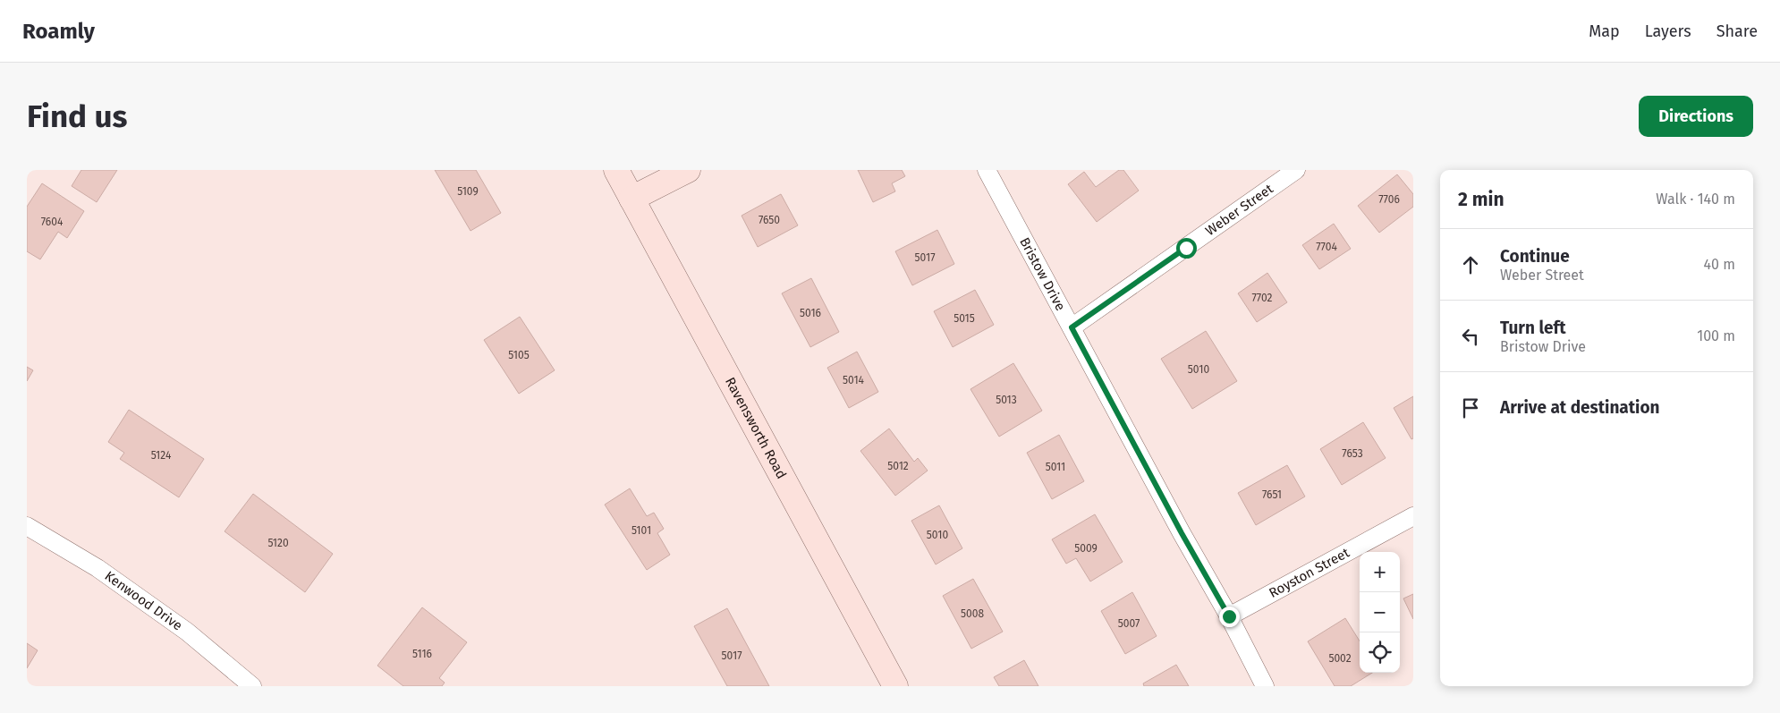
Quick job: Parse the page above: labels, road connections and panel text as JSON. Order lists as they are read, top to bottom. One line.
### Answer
{"streets":{"main road":["Ravensworth Road"],"street":["Weber Street","Bristow Drive","Royston Street","Kenwood Drive"]},"crossings":[["Weber Street","Bristow Drive"],["Bristow Drive","Royston Street"]],"house_numbers":["5109","7706","7650","7604","7704","5017","7702","5016","5015","5105","5010","5014","5013","7653","5124","5012","5011","7651","5101","5010","5120","5009","5008","5007","5116","5017","5002"],"page":{"header":"Roamly","nav":["Map","Layers","Share"],"buttons":"Directions","title":"Find us","heading":["2 min","Walk · 140 m"],"list":[["Continue","Weber Street","40 m"],["Turn left","Bristow Drive","100 m"],"Arrive at destination"],"map_buttons":["+","−"]}}
